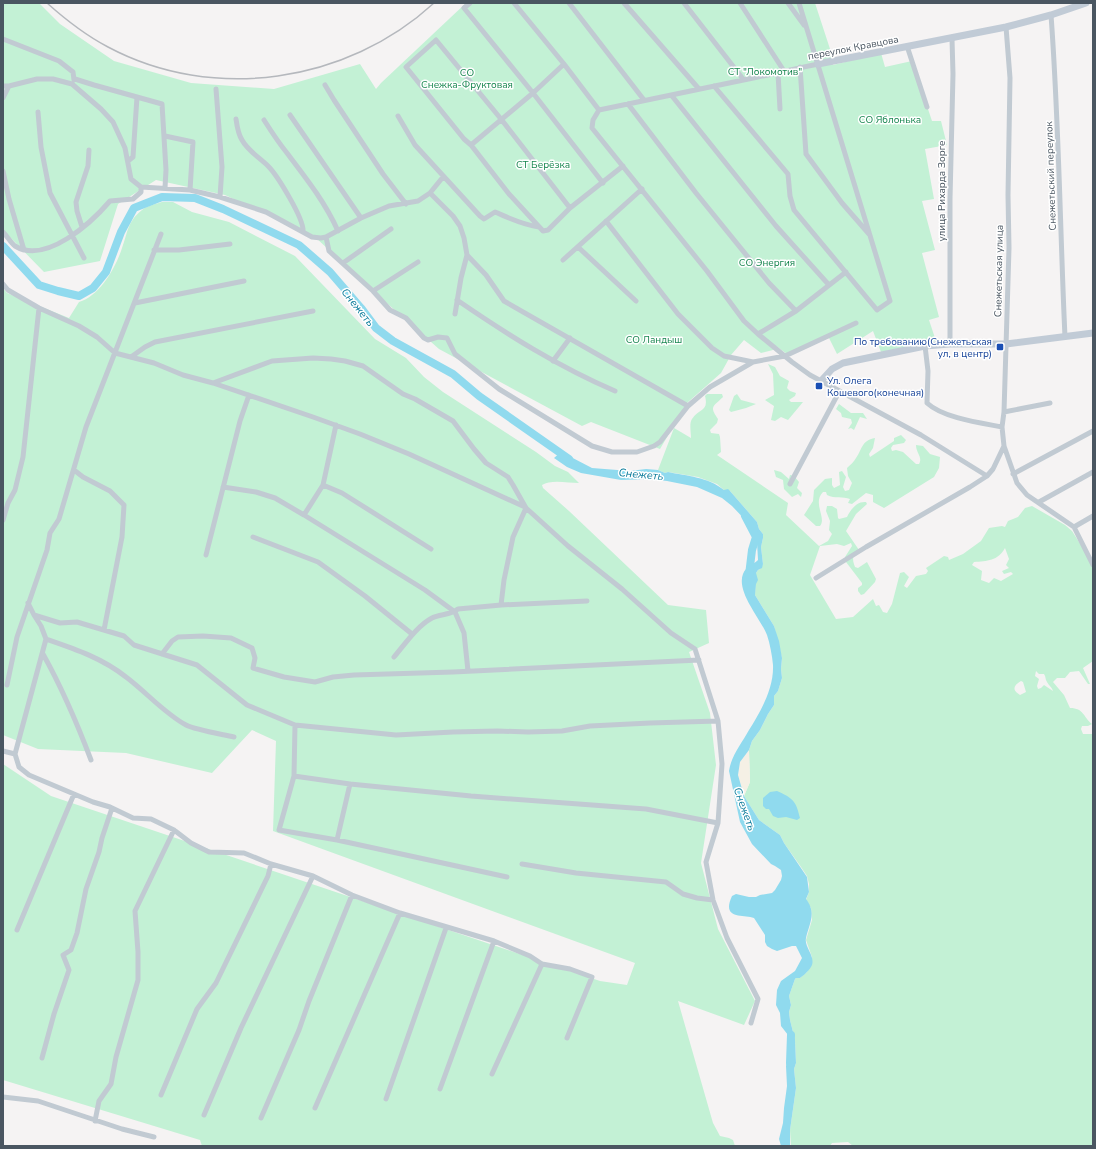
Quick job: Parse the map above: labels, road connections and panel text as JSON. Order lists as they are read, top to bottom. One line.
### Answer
{"streets":{"street":["переулок Кравцова","Снежетьский переулок","улица Рихарда Зорге","Снежетьская улица"]},"crossings":[["переулок Кравцова","Снежетьский переулок"],["переулок Кравцова","улица Рихарда Зорге"],["переулок Кравцова","Снежетьская улица"]],"water":["Снежеть"],"parks":["СТ \"Локомотив\"","СО Снежка-Фруктовая","СО Яблонька","СТ Берёзка","СО Энергия","СО Ландыш"],"places":{"transit":["По требованию(Снежетьская ул, в центр)","Ул. Олега Кошевого(конечная)"]}}
